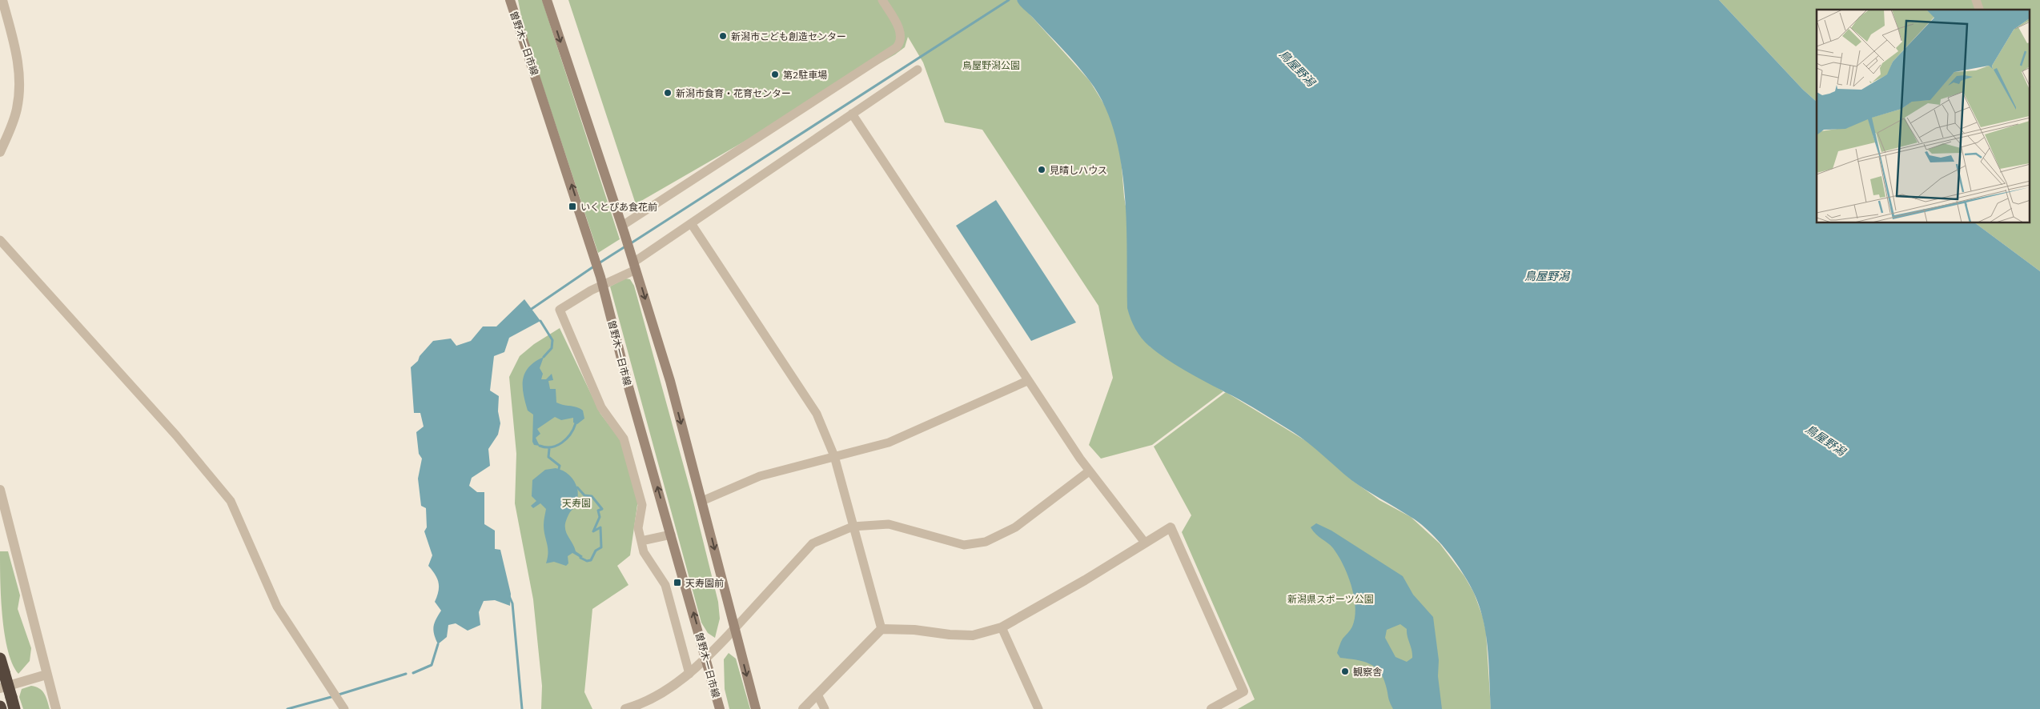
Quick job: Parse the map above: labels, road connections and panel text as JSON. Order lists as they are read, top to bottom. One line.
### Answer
{"streets":{"main road":["曽野木一日市線"]},"water":["鳥屋野潟"],"parks":["鳥屋野潟公園","天寿園","新潟県スポーツ公園"],"places":{"other":["新潟市こども創造センター","第2駐車場","新潟市食育・花育センター","見晴しハウス","観察舎"],"transit":["いくとぴあ食花前","天寿園前"]}}
